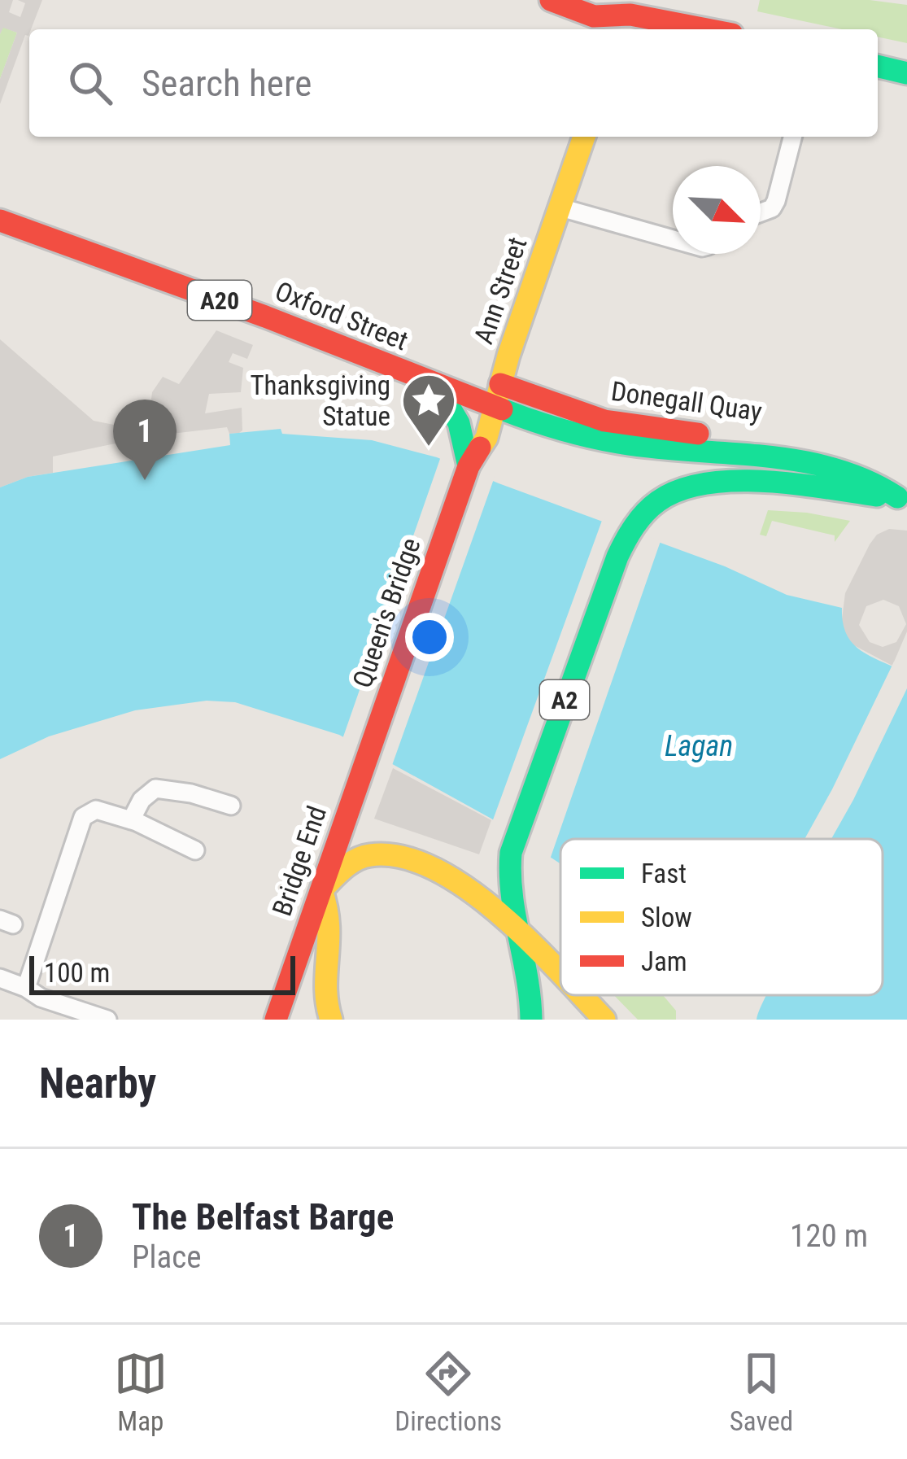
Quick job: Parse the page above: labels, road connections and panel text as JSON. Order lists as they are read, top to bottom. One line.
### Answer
{"streets":{"main road":["Ann Street","A20","Oxford Street","Donegall Quay","Queen's Bridge","A2","Bridge End"]},"crossings":[["Ann Street","Oxford Street"],["Ann Street","Donegall Quay"],["Ann Street","Queen's Bridge"],["Oxford Street","Donegall Quay"],["Donegall Quay","A2"],["Queen's Bridge","Bridge End"]],"water":["Lagan"],"places":{"place":["Thanksgiving Statue"]},"legend":["Fast","Slow","Jam"],"scale_bar":"100 m","north":"bottom right","page":{"search":"Search here","pins":"1","scale":"100 m","heading":"Nearby","list":[{"mark":"1","name":"The Belfast Barge","note":"Place","value":"120 m"}],"nav":["Map","Directions","Saved"]}}
